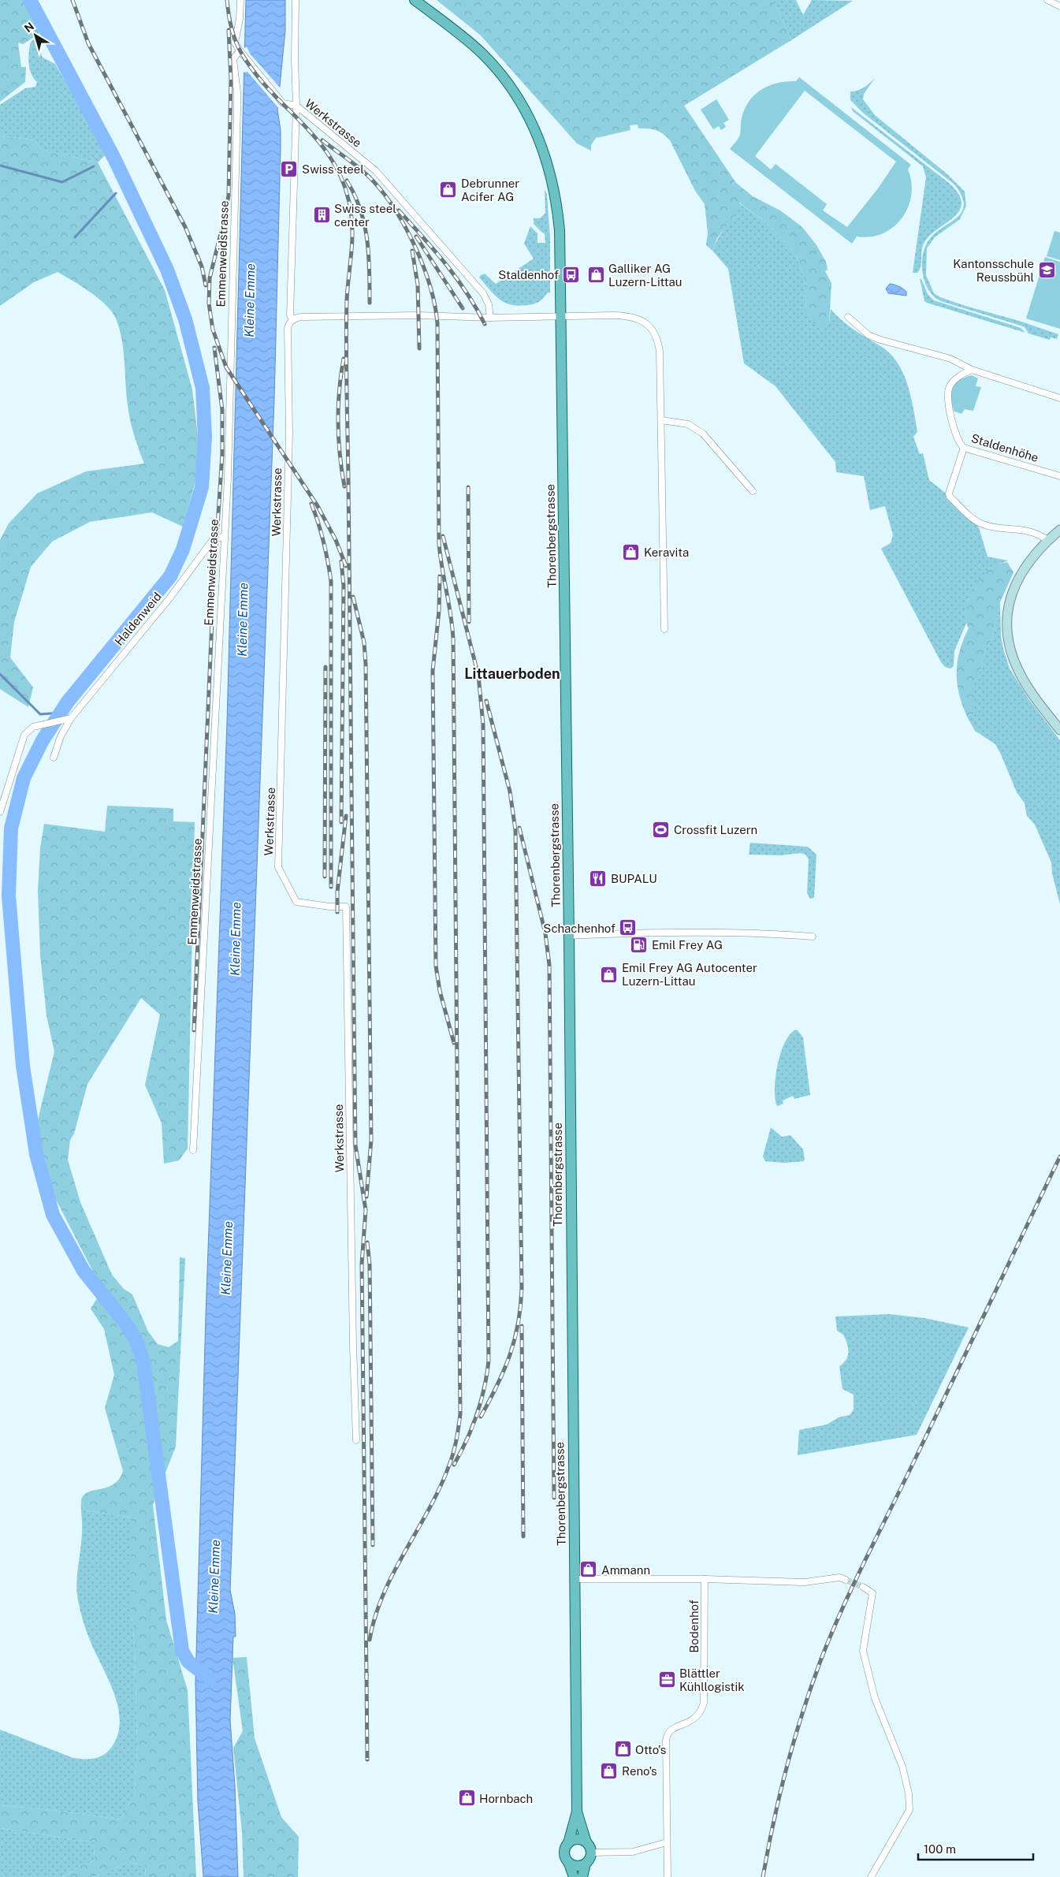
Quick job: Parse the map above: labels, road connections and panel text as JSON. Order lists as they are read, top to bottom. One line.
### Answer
{"streets":{"main road":["Thorenbergstrasse"],"street":["Werkstrasse","Emmenweidstrasse","Staldenhöhe","Haldenweid","Bodenhof"]},"crossings":[["Emmenweidstrasse","Haldenweid"]],"districts":["Littauerboden"],"water":["Kleine Emme"],"places":{"parking":["Swiss steel"],"shop":["Debrunner Acifer AG","Galliker AG Luzern-Littau","Keravita","Emil Frey AG Autocenter Luzern-Littau","Ammann","Otto's","Reno's","Hornbach"],"building":["Swiss steel center"],"school or university":["Kantonsschule Reussbühl"],"bus stop":["Staldenhof","Schachenhof"],"sports":["Crossfit Luzern"],"restaurant":["BUPALU"],"fuel station":["Emil Frey AG"],"office":["Blättler Kühllogistik"]},"scale_bar":"100 m","north":"top left"}
